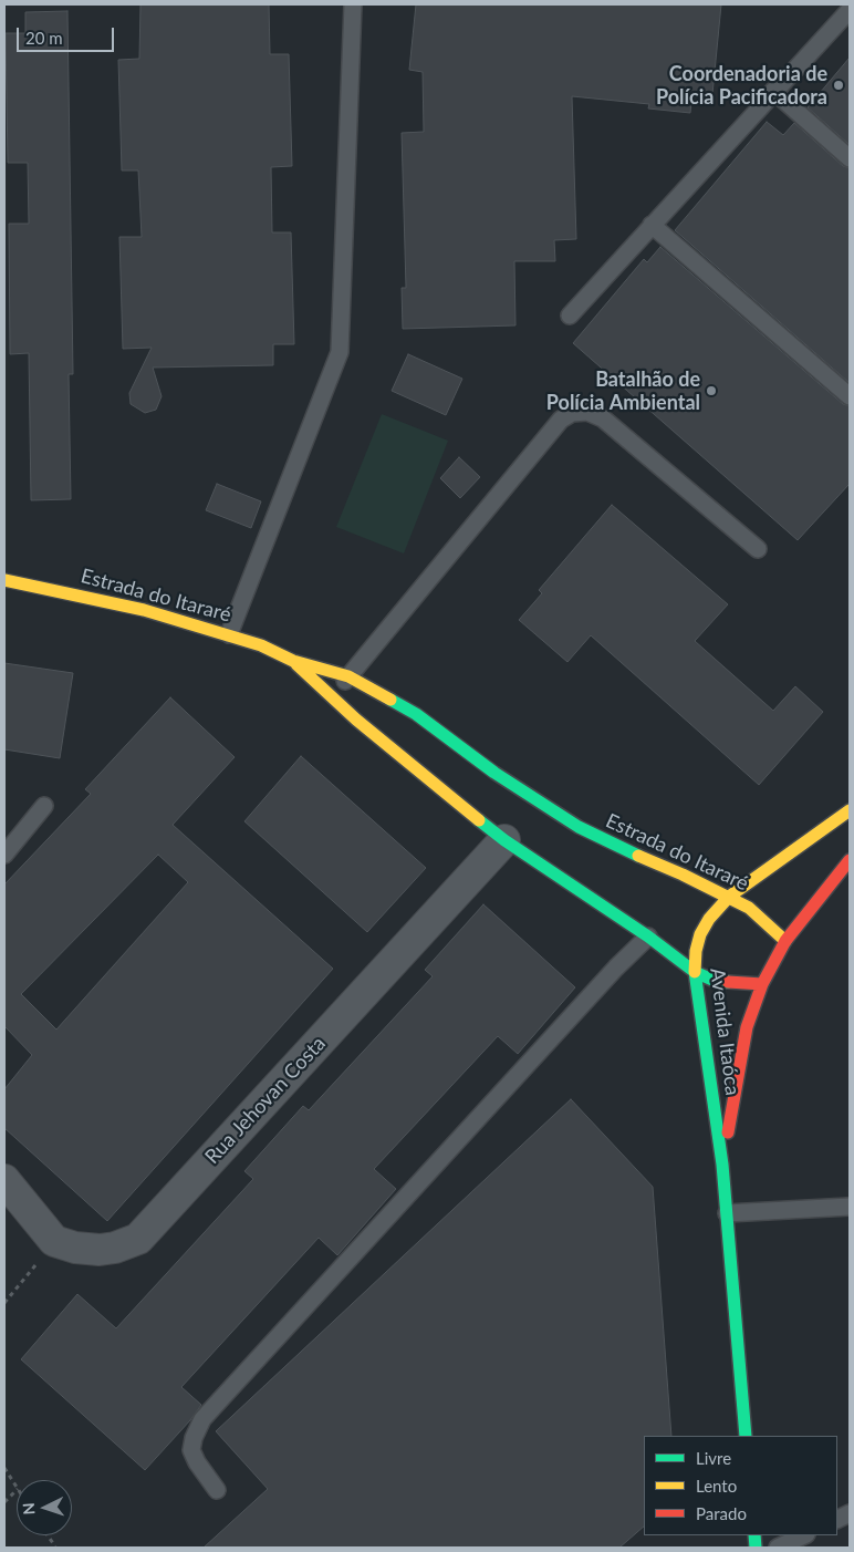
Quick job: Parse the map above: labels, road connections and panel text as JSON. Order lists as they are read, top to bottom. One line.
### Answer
{"streets":{"main road":["Estrada do Itararé","Avenida Itaóca"],"street":["Rua Jehovan Costa"]},"crossings":[["Estrada do Itararé","Avenida Itaóca"],["Estrada do Itararé","Rua Jehovan Costa"]],"places":["Coordenadoria de Polícia Pacificadora","Batalhão de Polícia Ambiental"],"legend":["Livre","Lento","Parado"],"scale_bar":"20 m","north":"left"}
